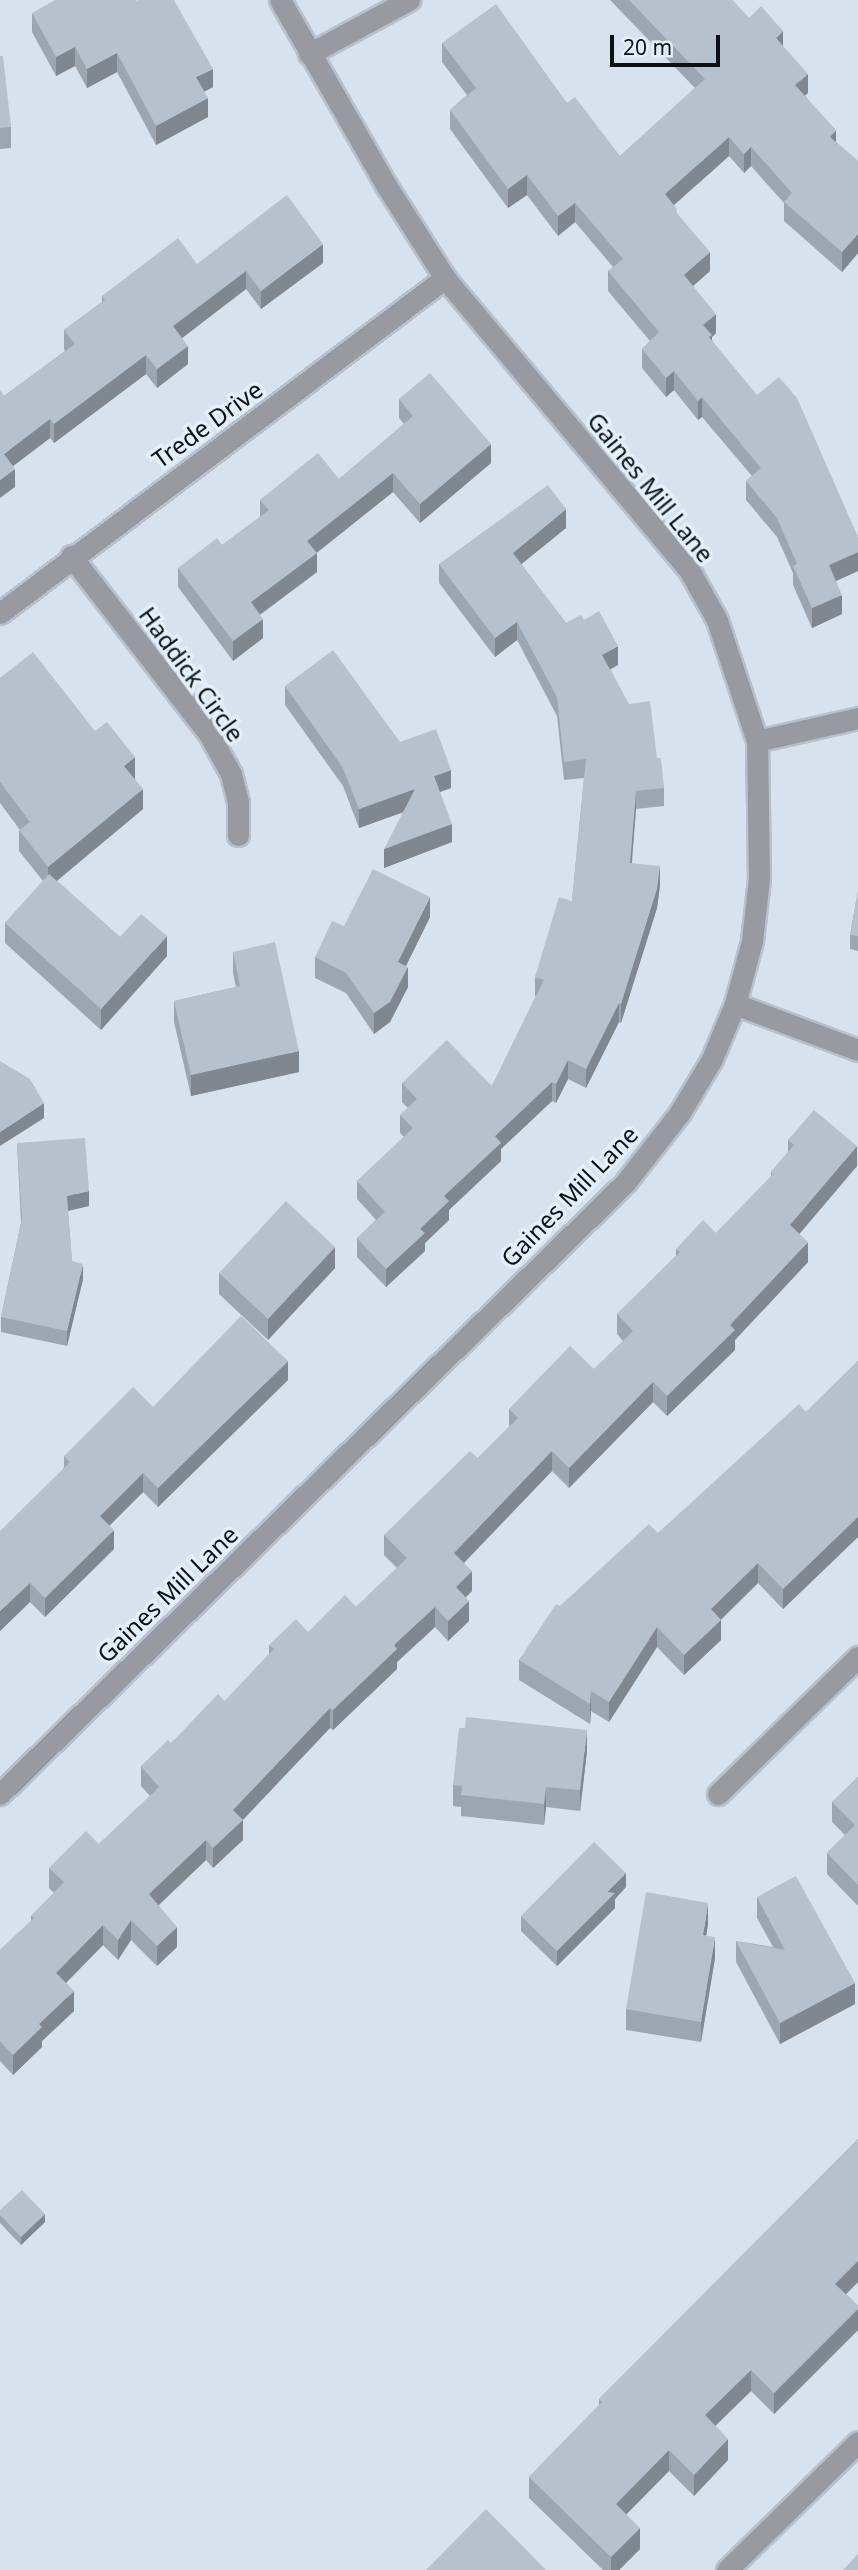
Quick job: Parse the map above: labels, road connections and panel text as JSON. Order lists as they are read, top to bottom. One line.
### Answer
{"streets":{"street":["Trede Drive","Gaines Mill Lane","Haddick Circle"]},"crossings":[["Trede Drive","Gaines Mill Lane"],["Trede Drive","Haddick Circle"]],"scale_bar":"20 m"}
